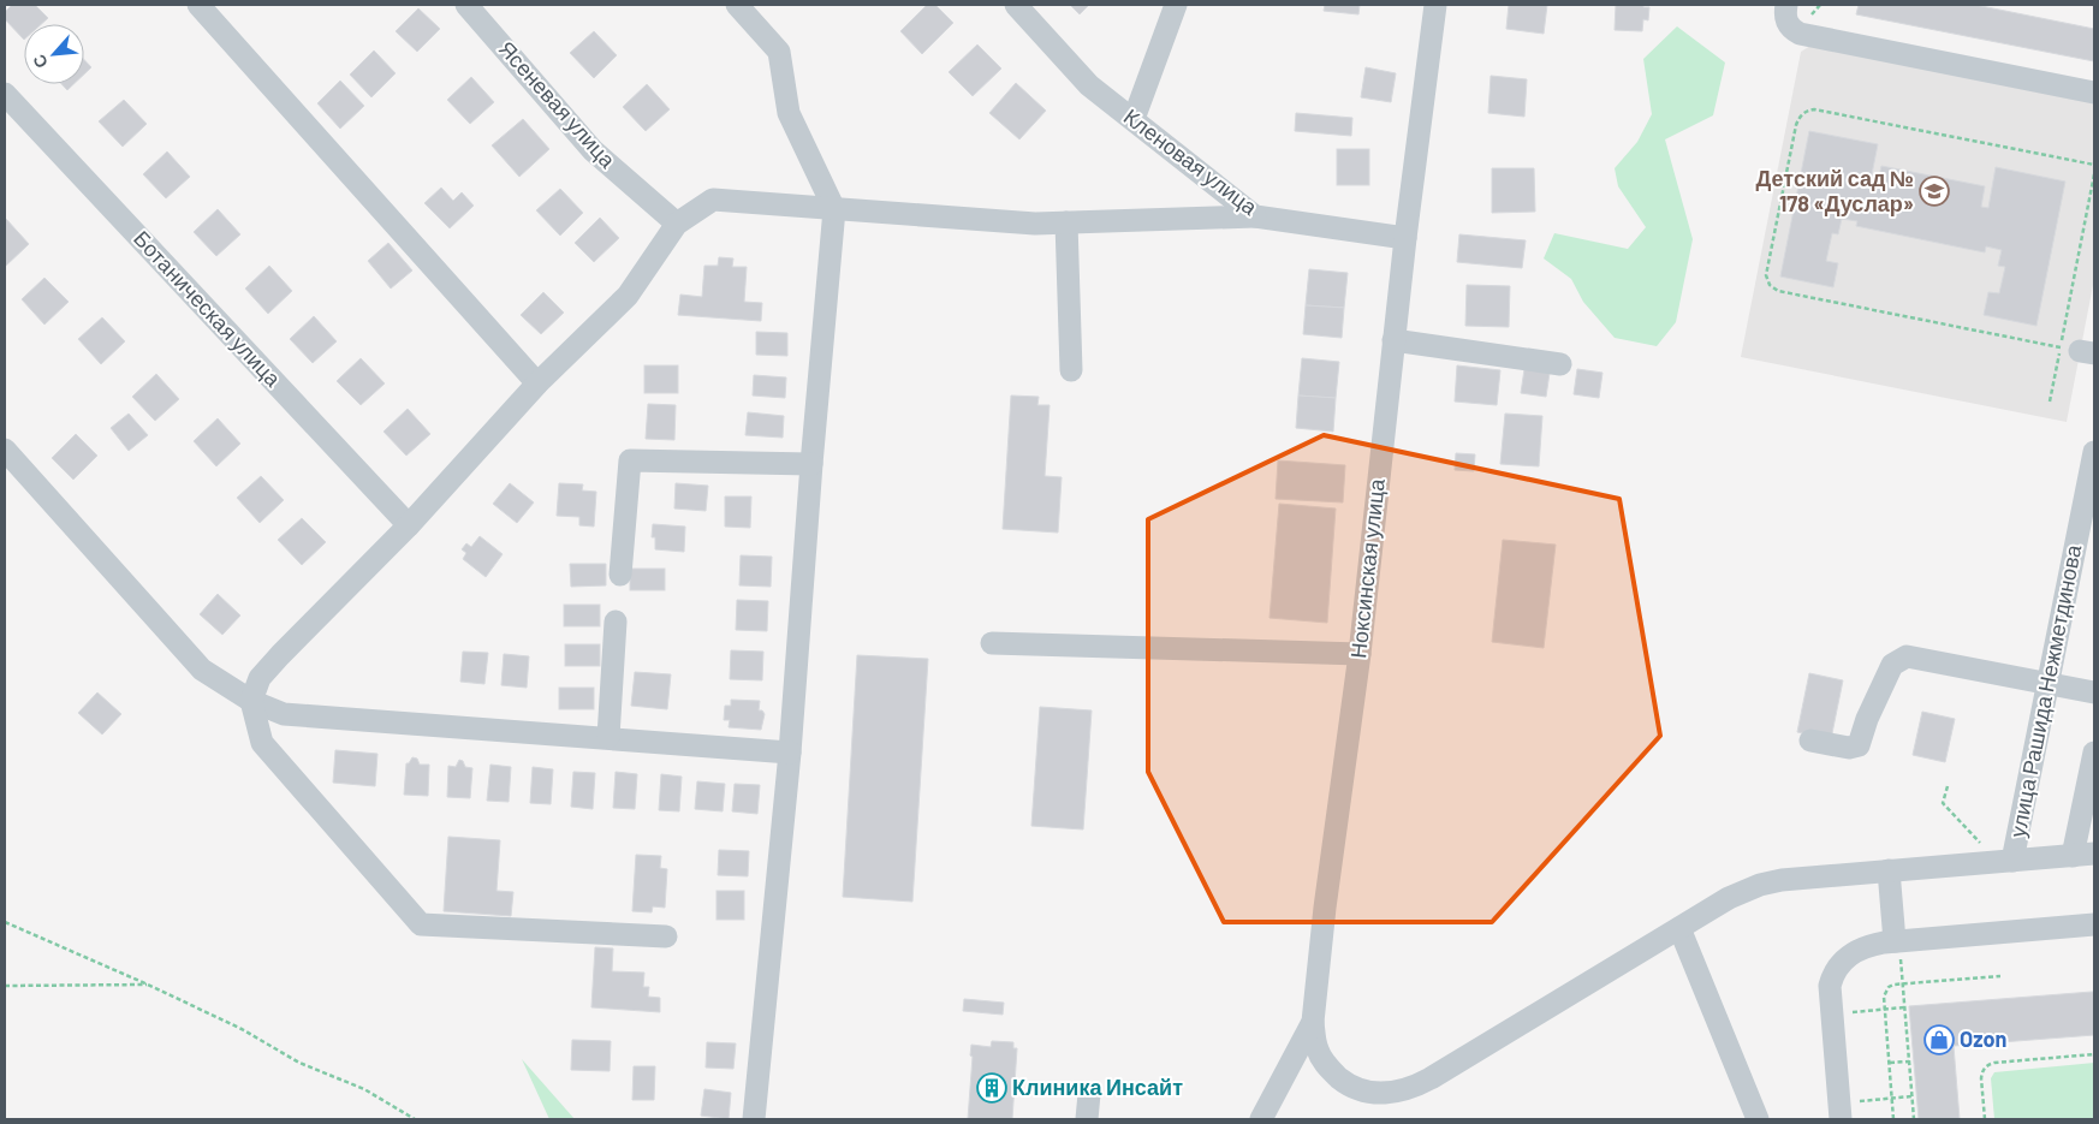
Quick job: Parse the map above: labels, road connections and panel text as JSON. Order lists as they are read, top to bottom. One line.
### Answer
{"streets":{"street":["Ясеневая улица","Кленовая улица","Ботаническая улица","Ноксинская улица","улица Рашида Нежметдинова"]},"crossings":[["Кленовая улица","Ноксинская улица"]],"places":{"school or university":["Детский сад № 178 «Дуслар»"],"shop":["Ozon"],"building":["Клиника Инсайт"]},"north":"bottom left"}
